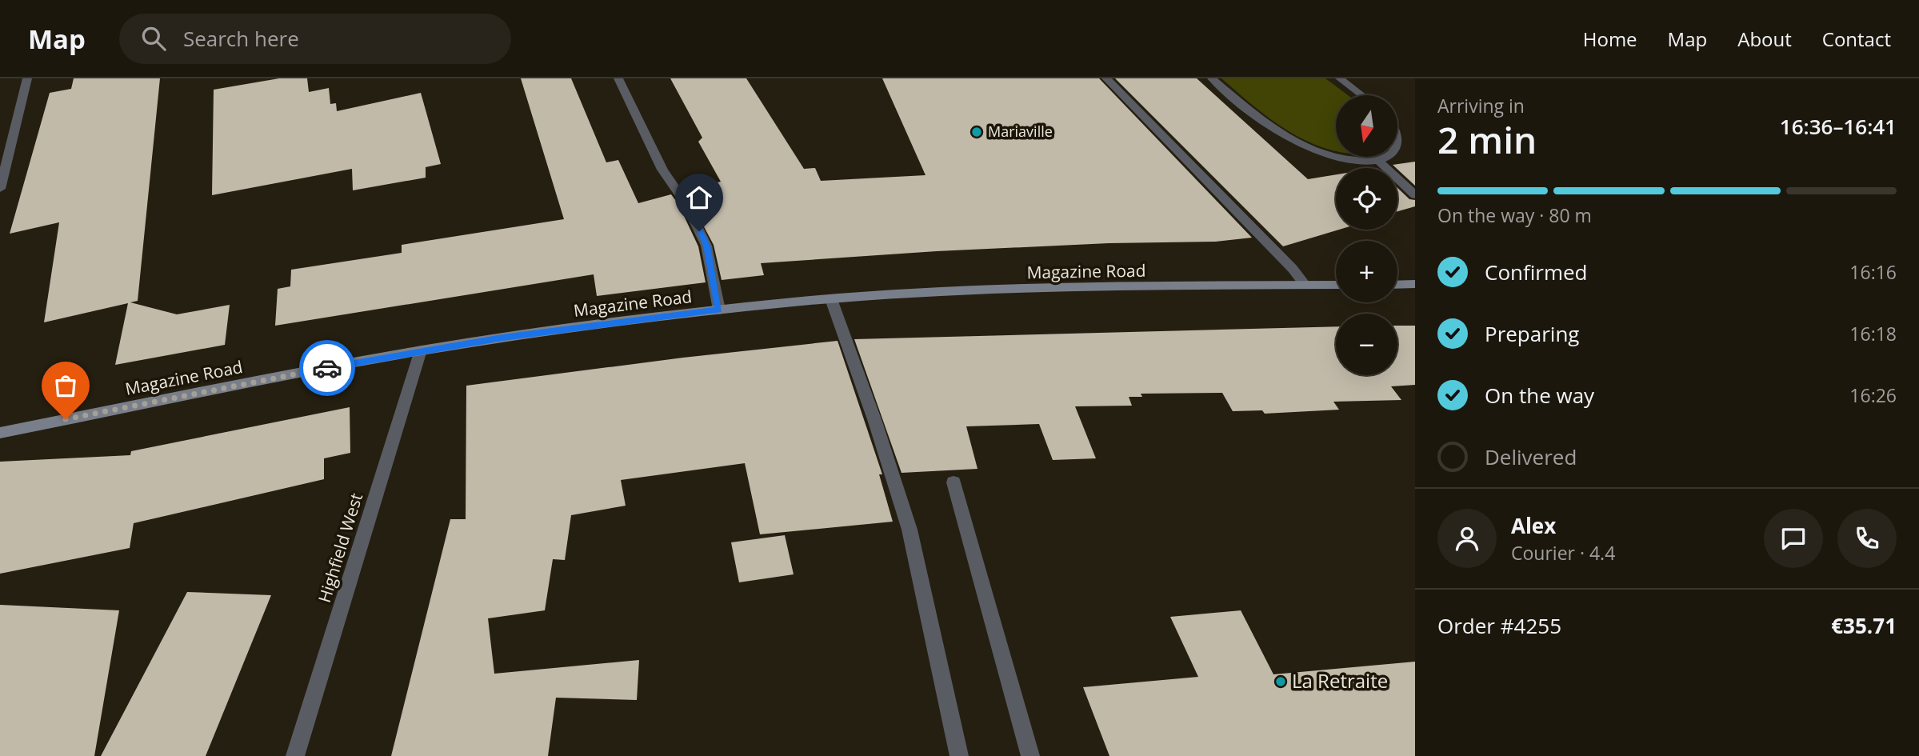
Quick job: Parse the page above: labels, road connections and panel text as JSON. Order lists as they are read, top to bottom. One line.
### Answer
{"streets":{"main road":["Magazine Road"],"street":["Highfield West"]},"crossings":[["Magazine Road","Highfield West"]],"places":["Mariaville","La Retraite"],"north":"bottom","page":{"header":"Map","search":"Search here","nav":["Home","Map","About","Contact"],"heading":["2 min","Arriving in","16:36–16:41"],"panel":["Alex","Courier · 4.4","Order #4255","€35.71"],"map_buttons":["+","−"],"bar":"On the way · 80 m","list":[["Confirmed","16:16"],["Preparing","16:18"],["On the way","16:26"],"Delivered"]}}
